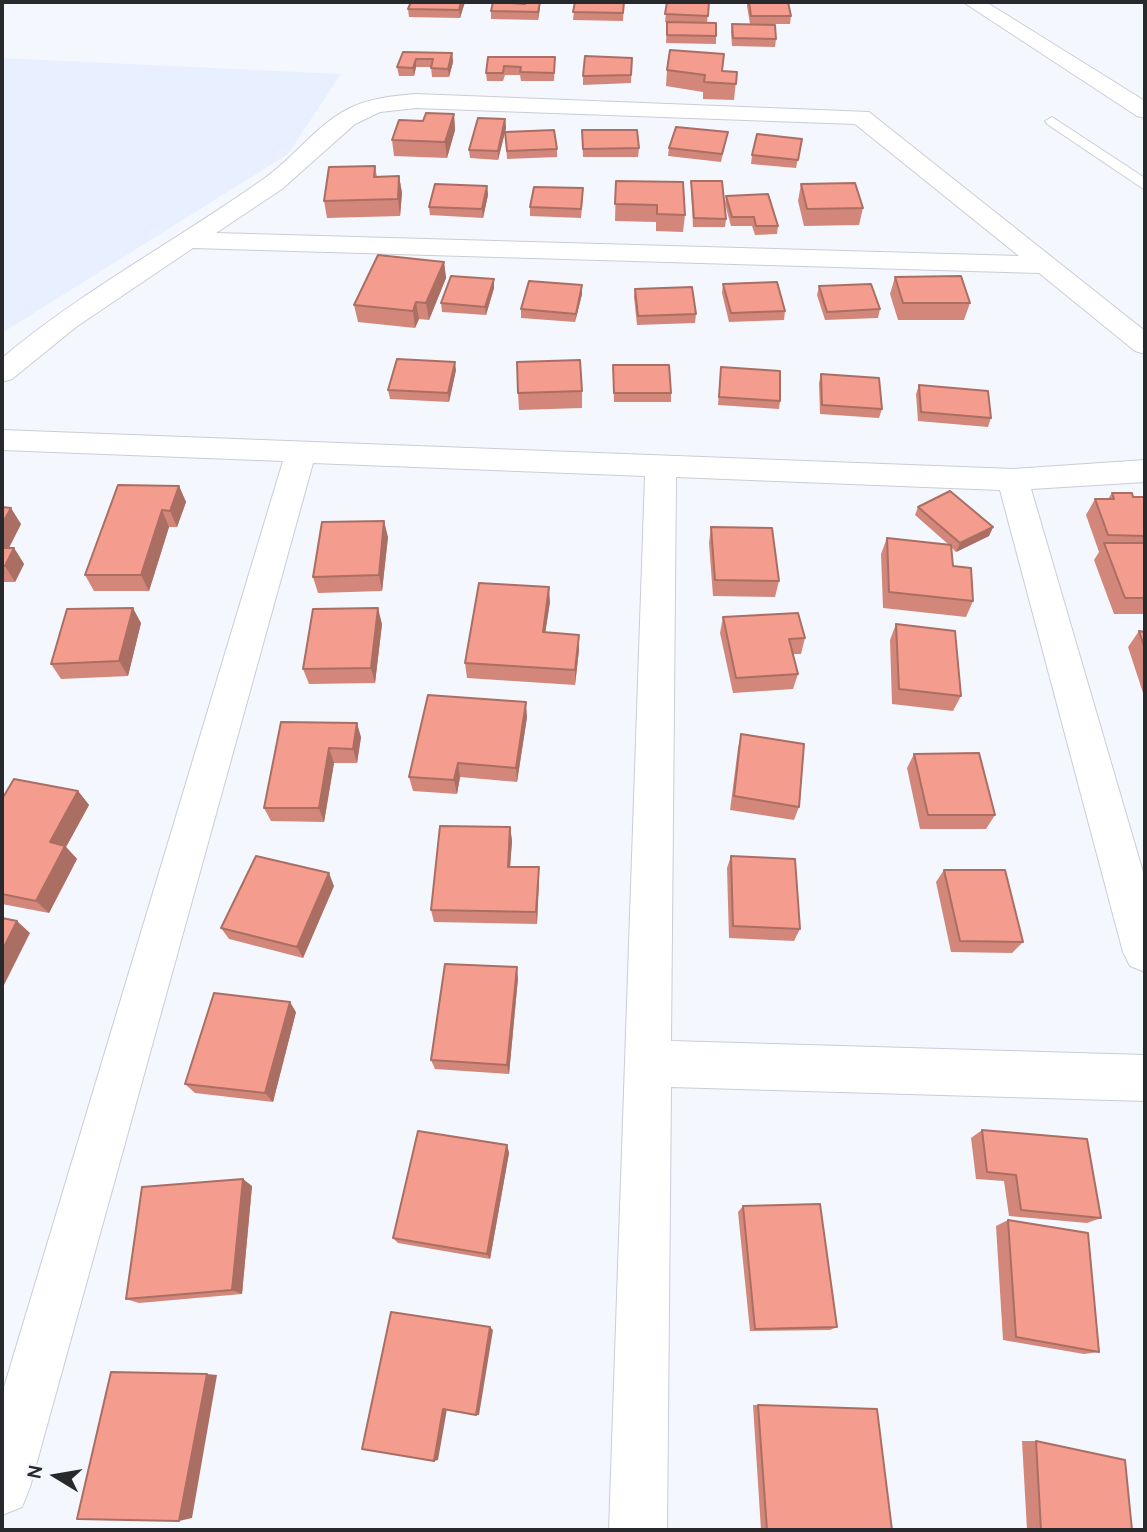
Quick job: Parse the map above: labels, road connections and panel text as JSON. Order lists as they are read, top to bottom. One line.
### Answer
{"north":"left"}
